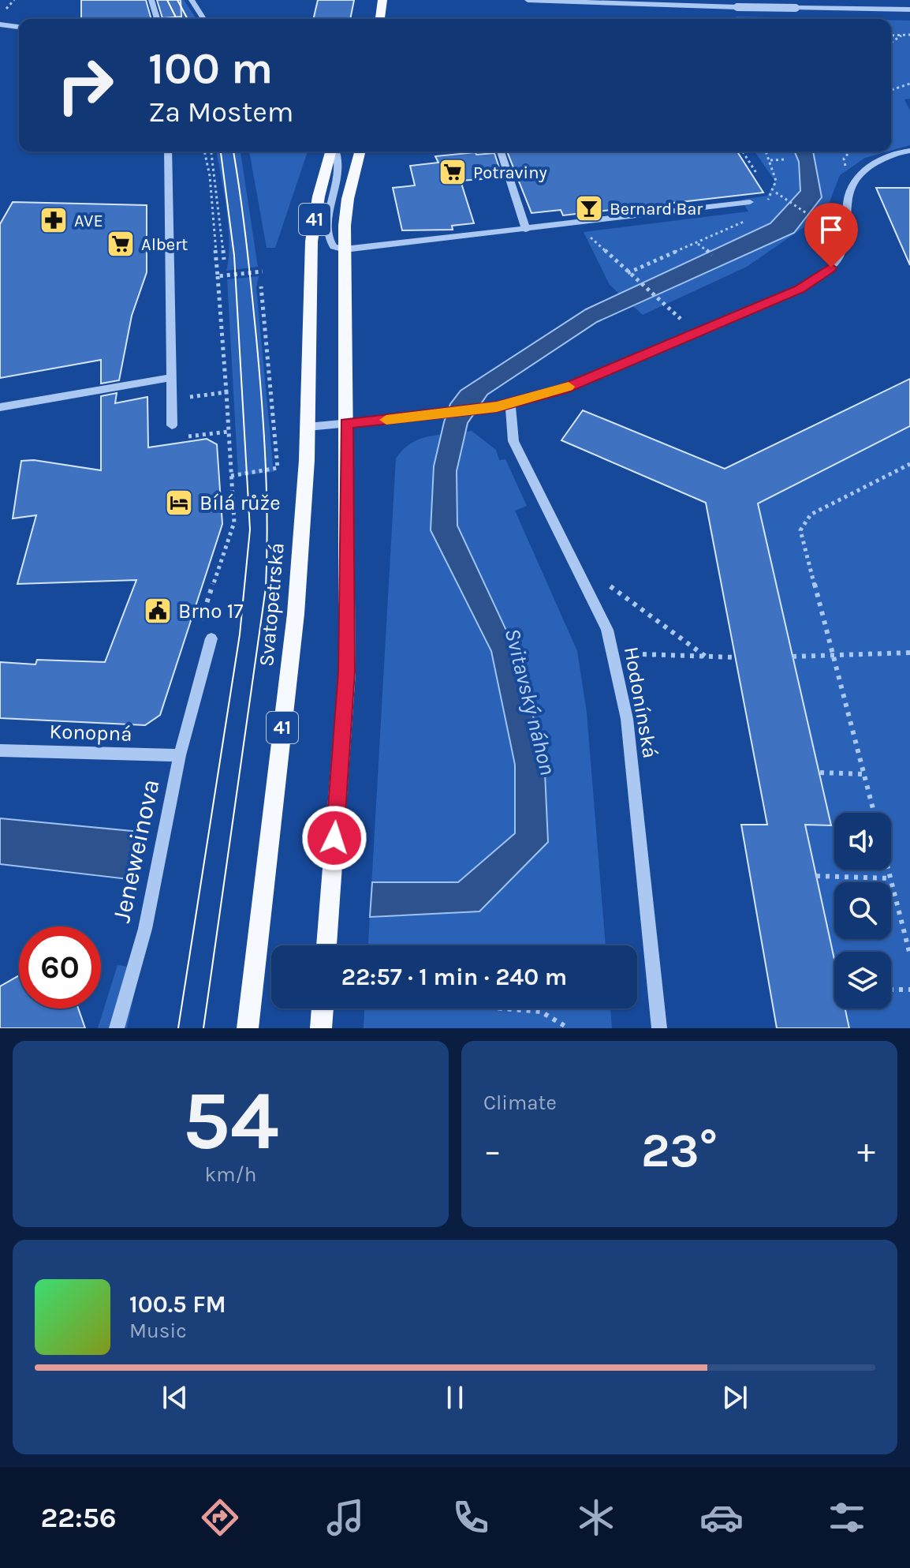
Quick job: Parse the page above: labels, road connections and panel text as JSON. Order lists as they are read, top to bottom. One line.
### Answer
{"streets":{"main road":["41","Svatopetrská"],"street":["Hodonínská","Konopná","Jeneweinova"]},"crossings":[["Konopná","Jeneweinova"]],"water":["Svitavský náhon"],"places":{"supermarket":["Potraviny","Albert"],"bar":["Bernard Bar"],"pharmacy":["AVE"],"hotel":["Bílá růže"],"public building":["Brno 17"]},"page":{"turn":["100 m","Za Mostem"],"limit":"60","trip":"22:57 · 1 min · 240 m","tile":[["54","km/h"],"Climate"],"heat":["−","23°","+"],"song":["100.5 FM","Music"],"tabs":"22:56"}}
